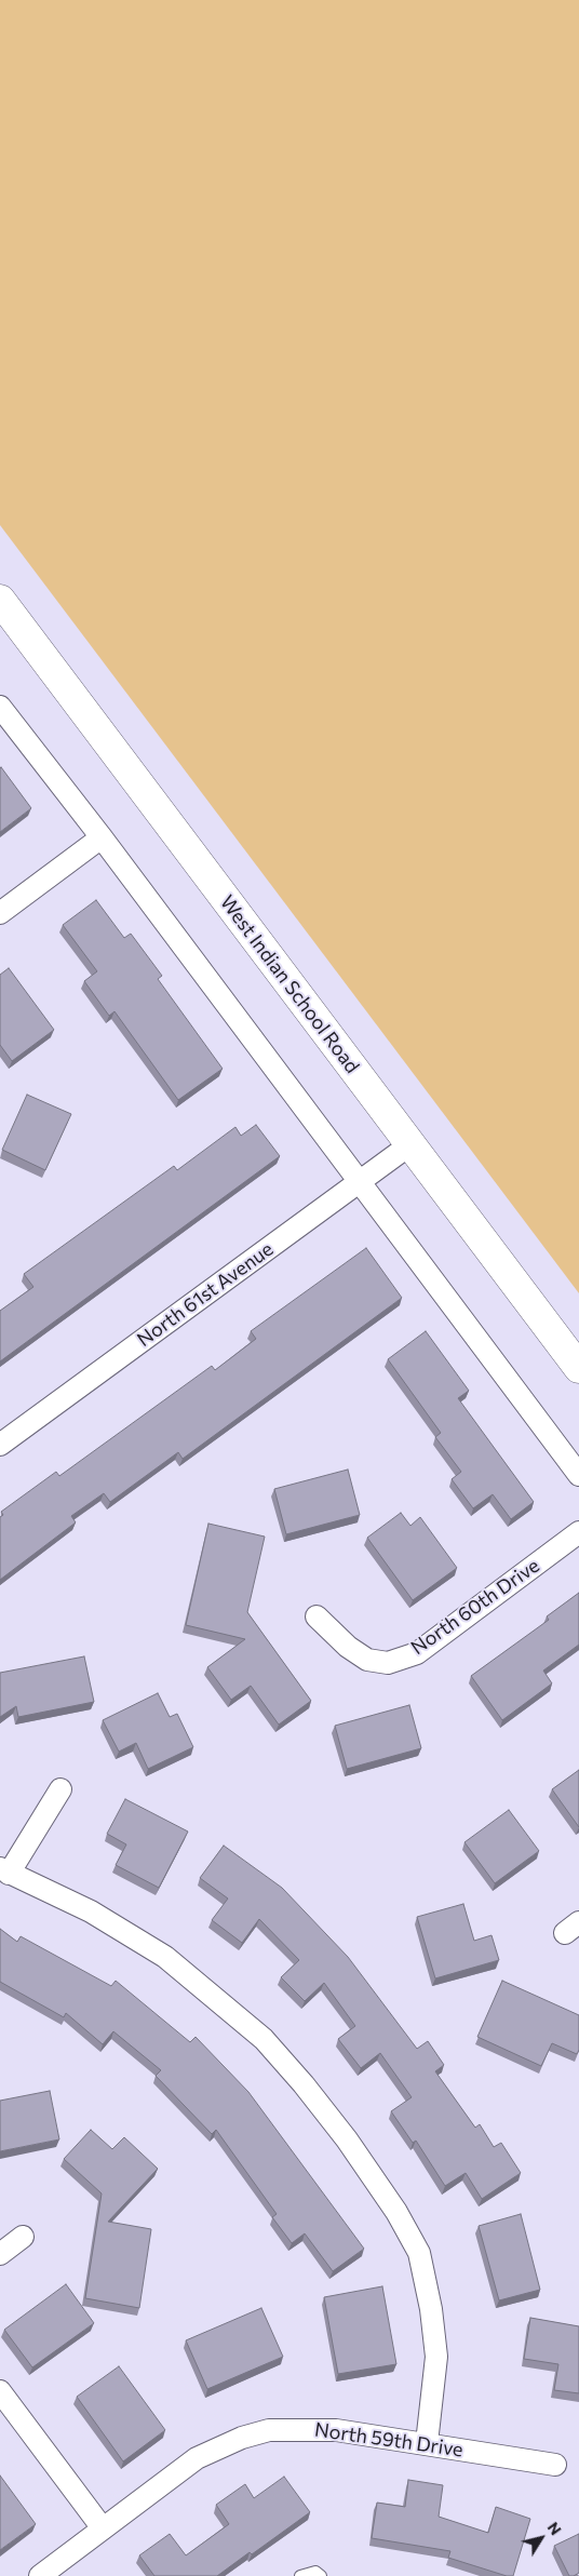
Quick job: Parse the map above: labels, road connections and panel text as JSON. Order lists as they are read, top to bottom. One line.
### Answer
{"streets":{"main road":["West Indian School Road"],"street":["North 61st Avenue","North 60th Drive","North 59th Drive"]},"crossings":[["West Indian School Road","North 61st Avenue"]],"north":"top right"}
